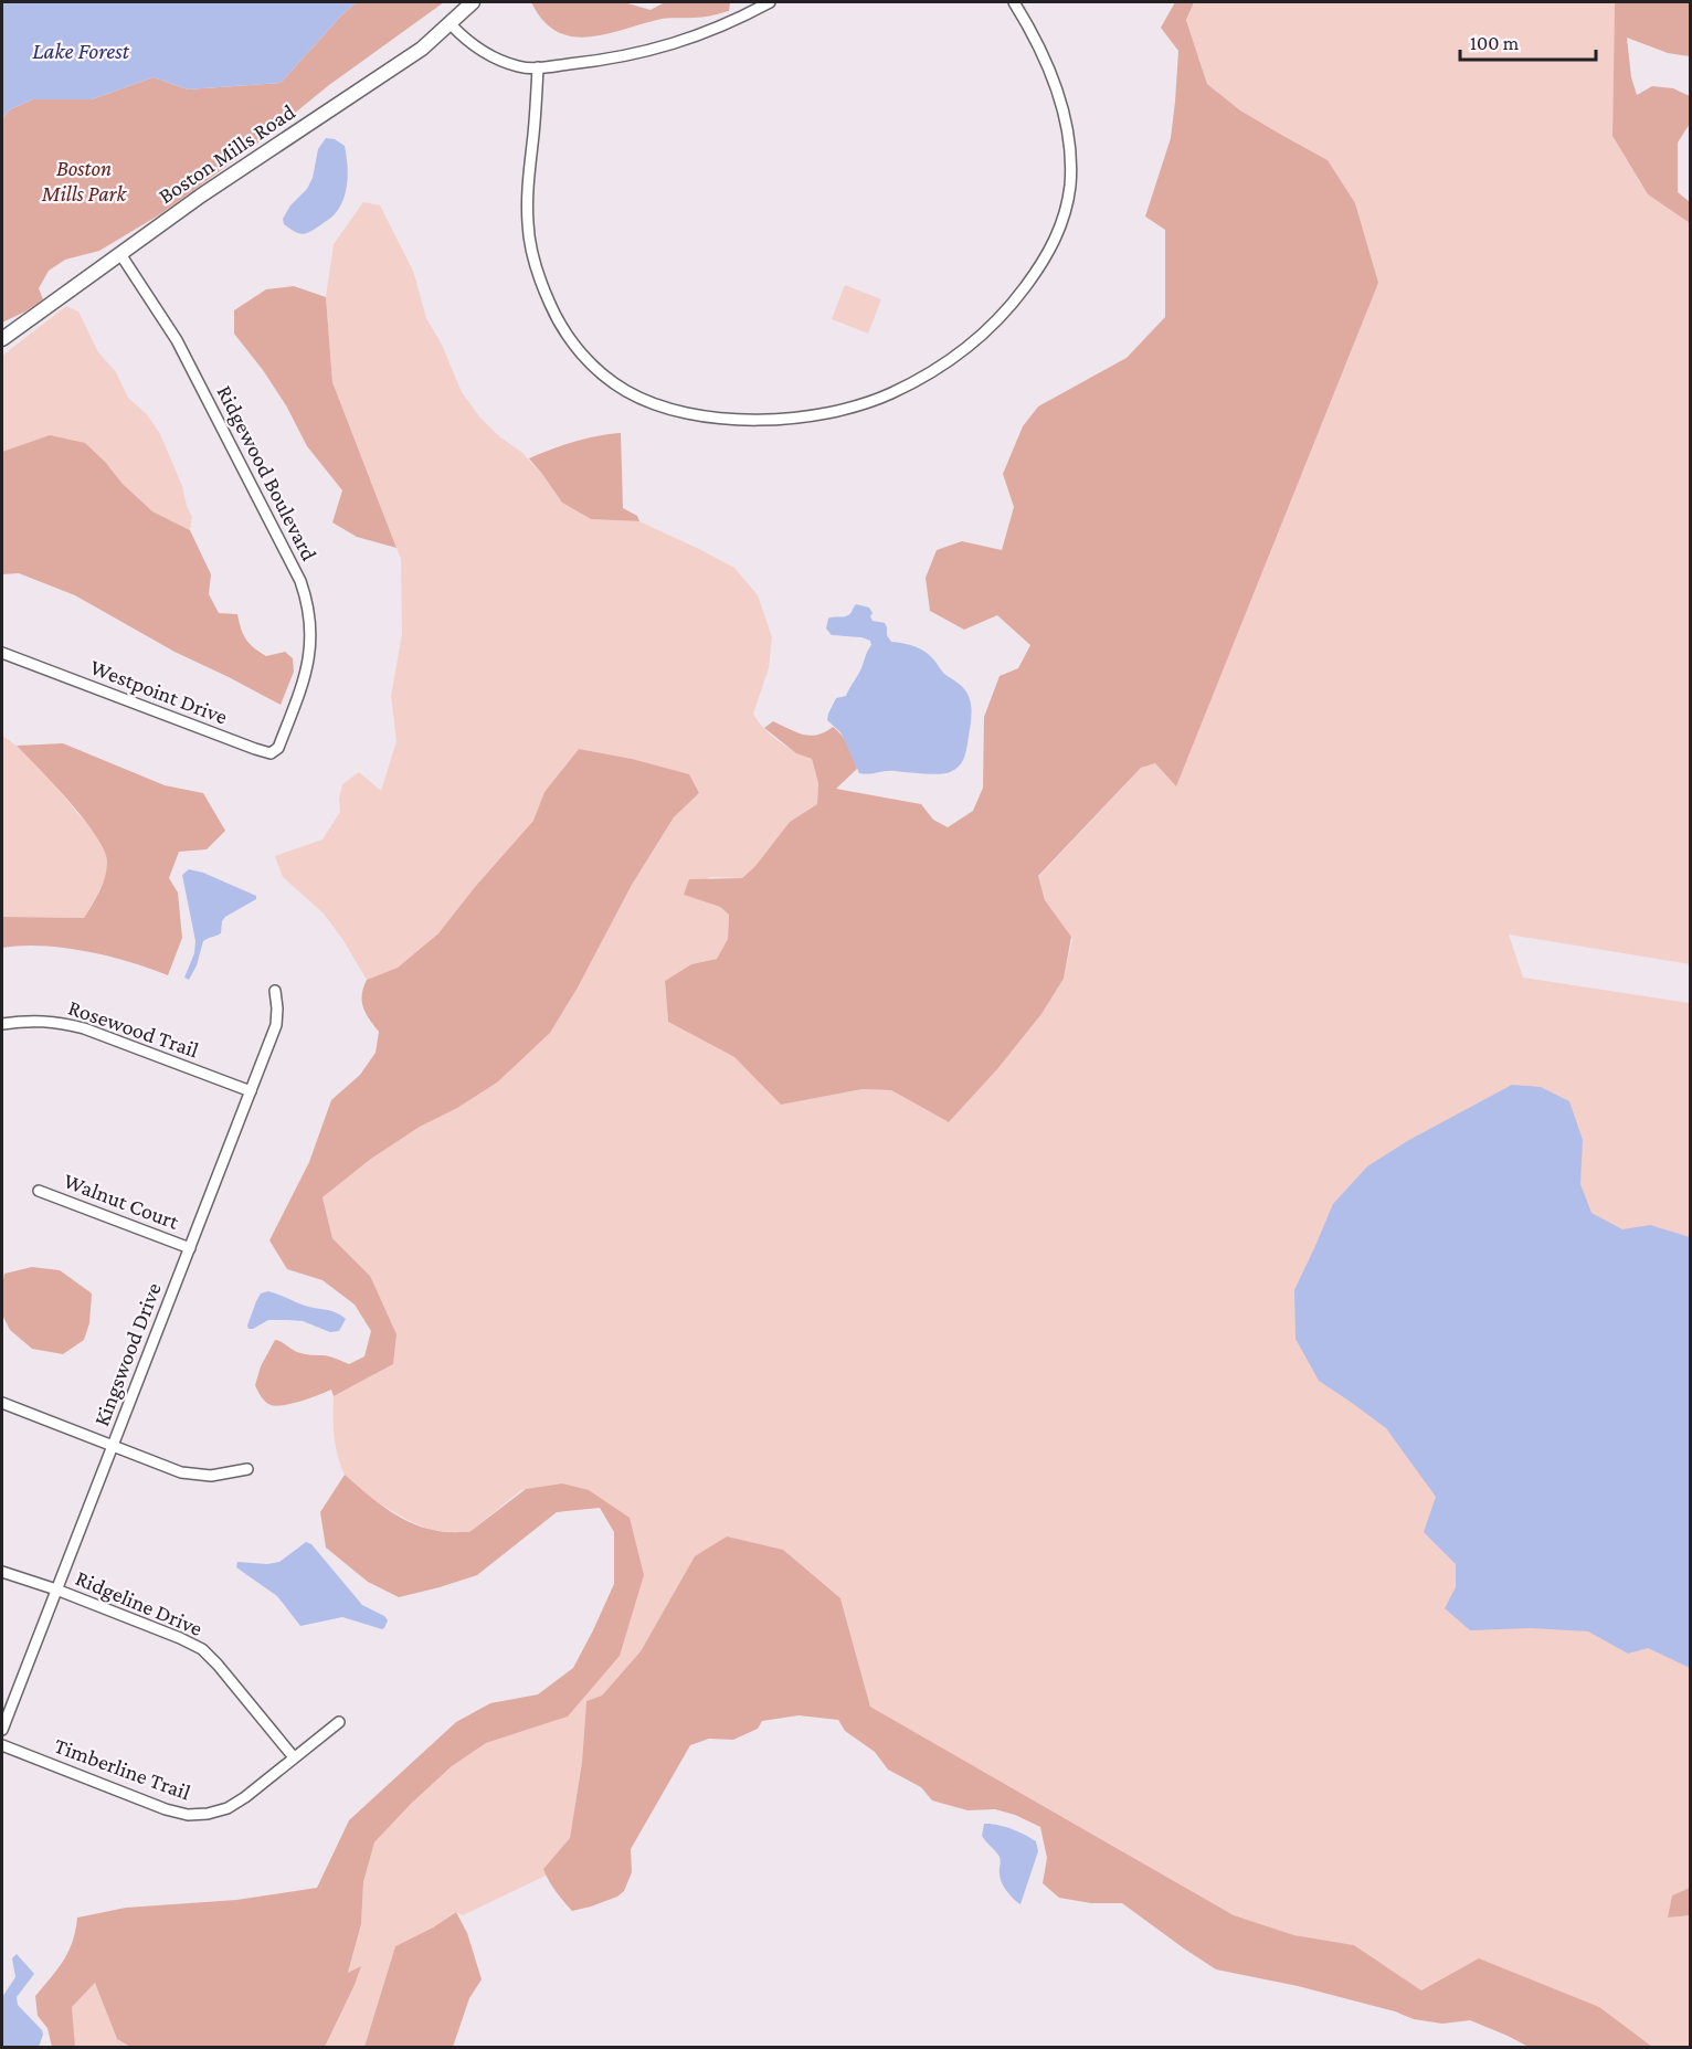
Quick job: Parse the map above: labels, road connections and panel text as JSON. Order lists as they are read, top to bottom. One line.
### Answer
{"streets":{"street":["Boston Mills Road","Ridgewood Boulevard","Westpoint Drive","Rosewood Trail","Walnut Court","Kingswood Drive","Ridgeline Drive","Timberline Trail"]},"crossings":[["Boston Mills Road","Ridgewood Boulevard"],["Ridgewood Boulevard","Westpoint Drive"],["Rosewood Trail","Kingswood Drive"],["Walnut Court","Kingswood Drive"],["Kingswood Drive","Ridgeline Drive"],["Ridgeline Drive","Timberline Trail"]],"water":["Lake Forest"],"parks":["Boston Mills Park"],"scale_bar":"100 m"}
